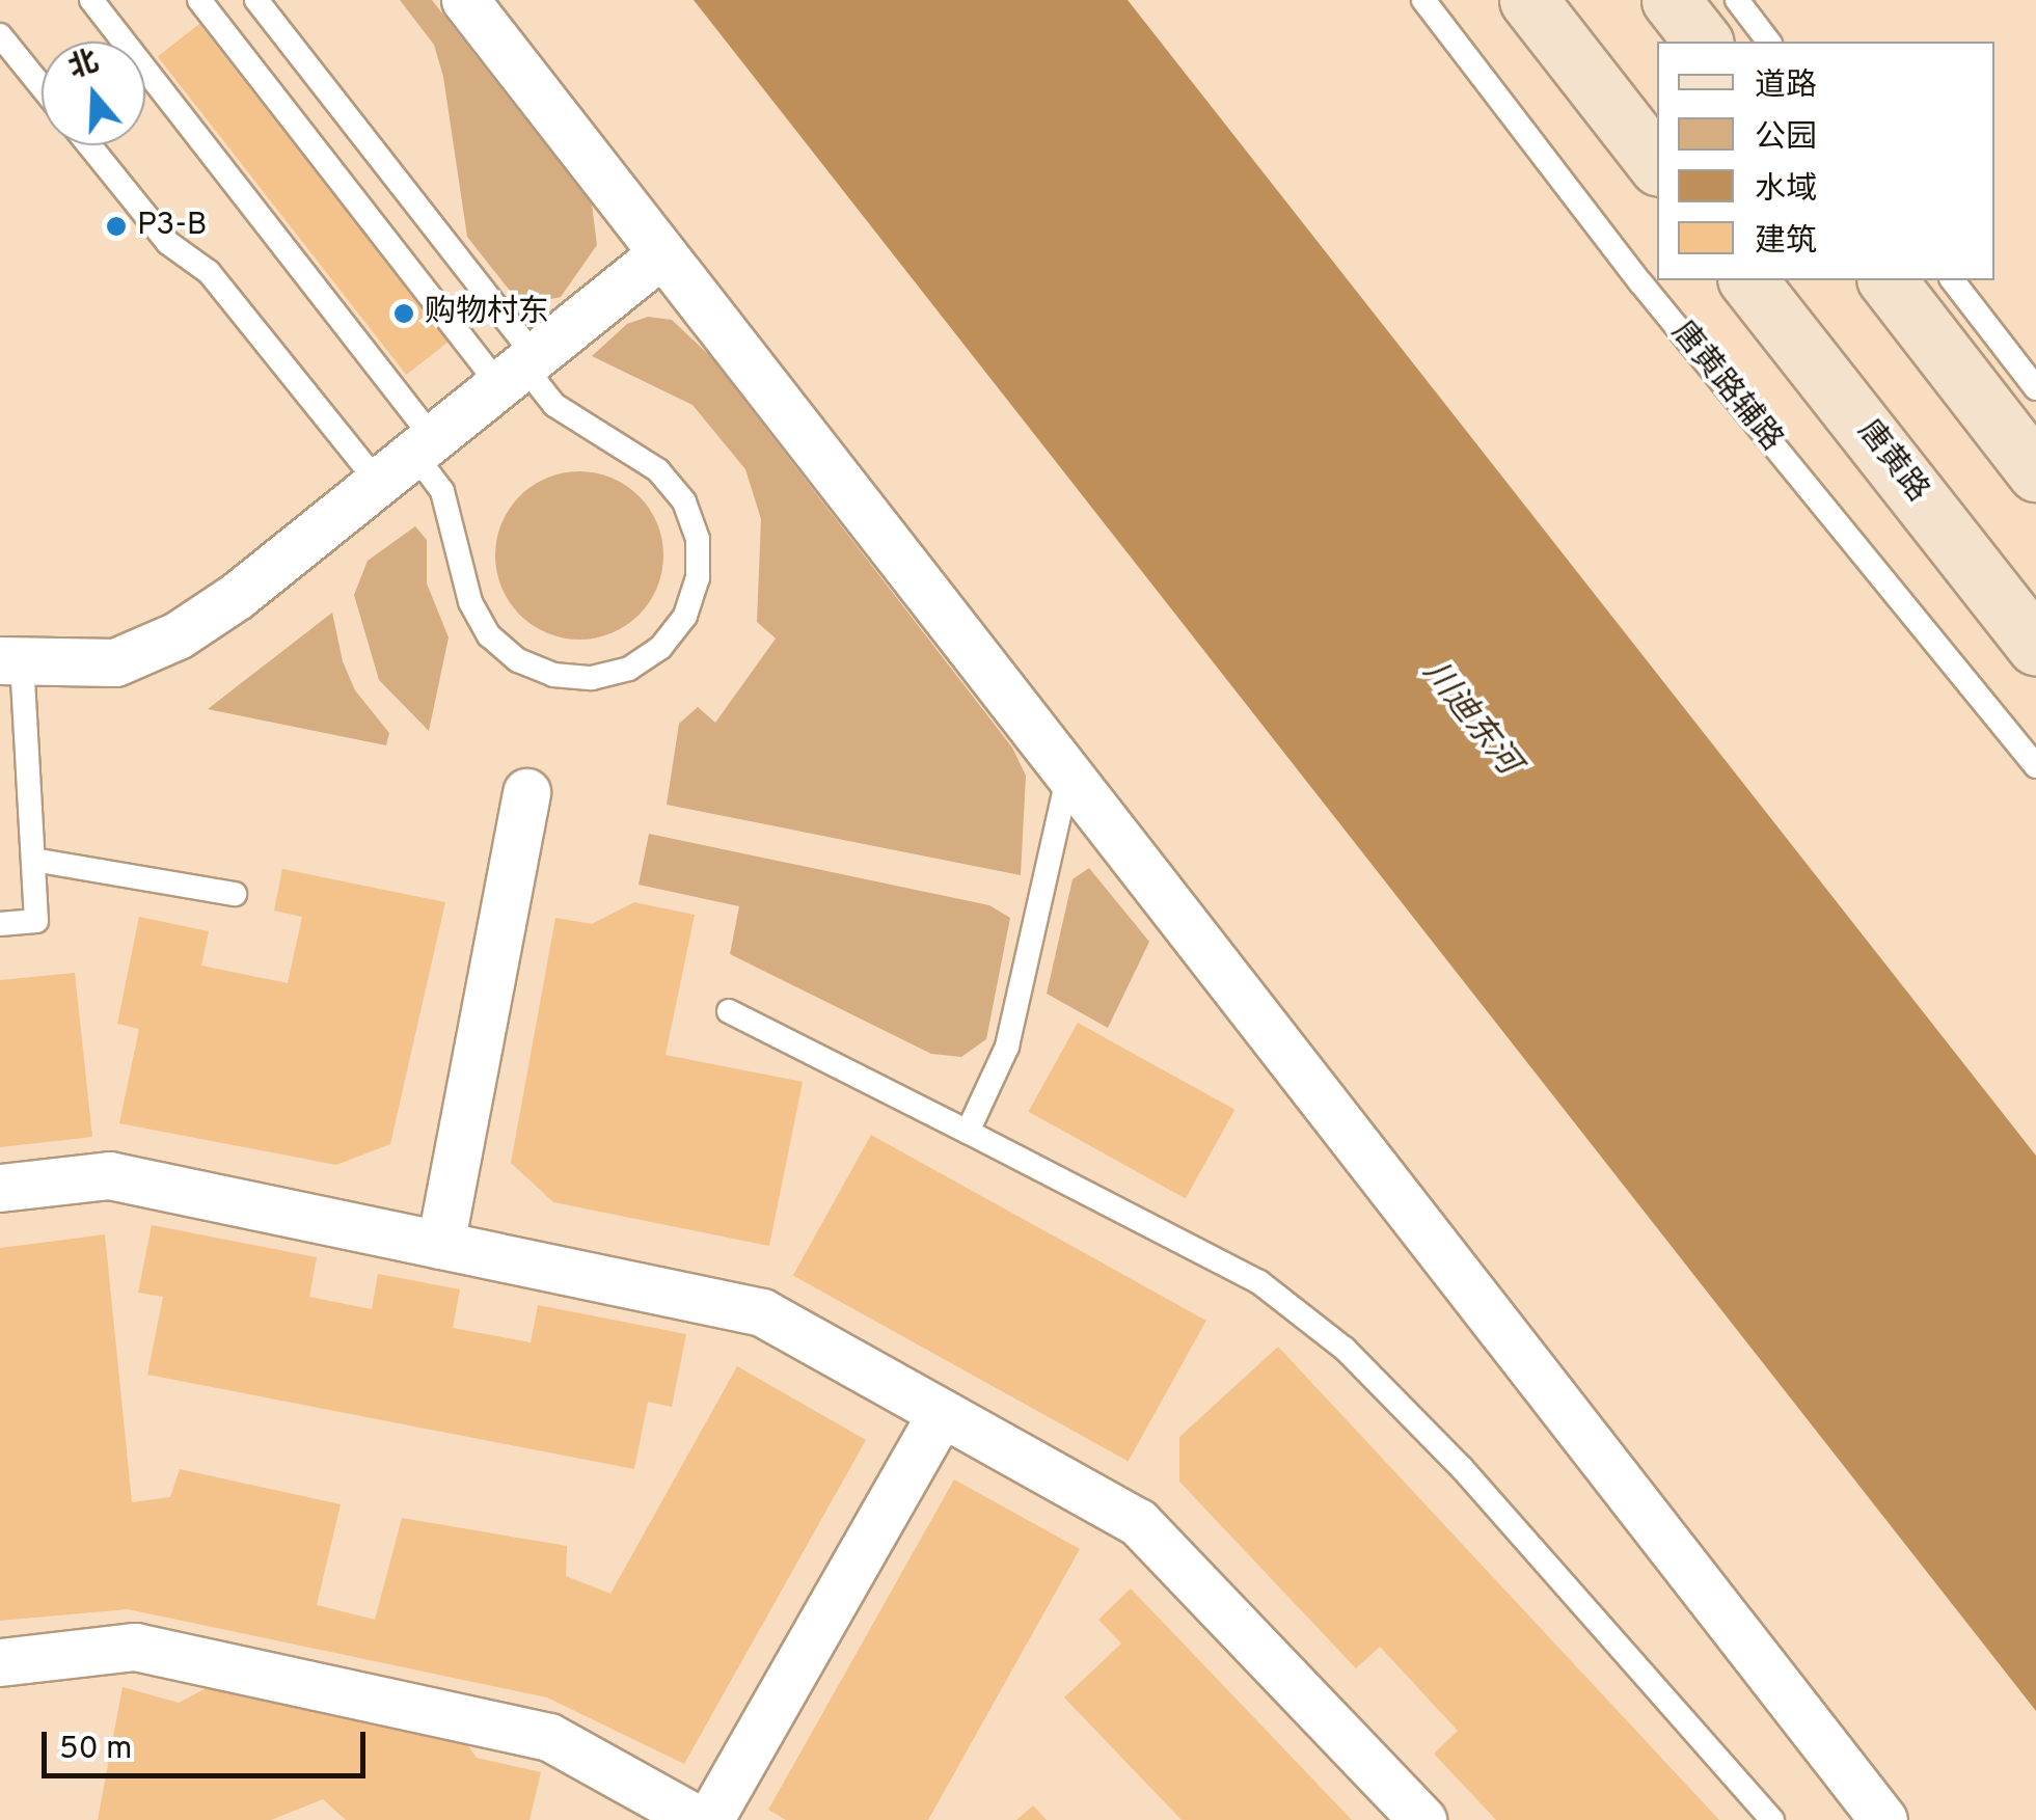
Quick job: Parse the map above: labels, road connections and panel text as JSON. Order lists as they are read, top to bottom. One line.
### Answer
{"streets":{"main road":["唐黄路"],"lane":["唐黄路辅路"]},"water":["川迪东河"],"places":["P3-B","购物村东"],"legend":["道路","公园","水域","建筑"],"scale_bar":"50 m","north":"top"}
